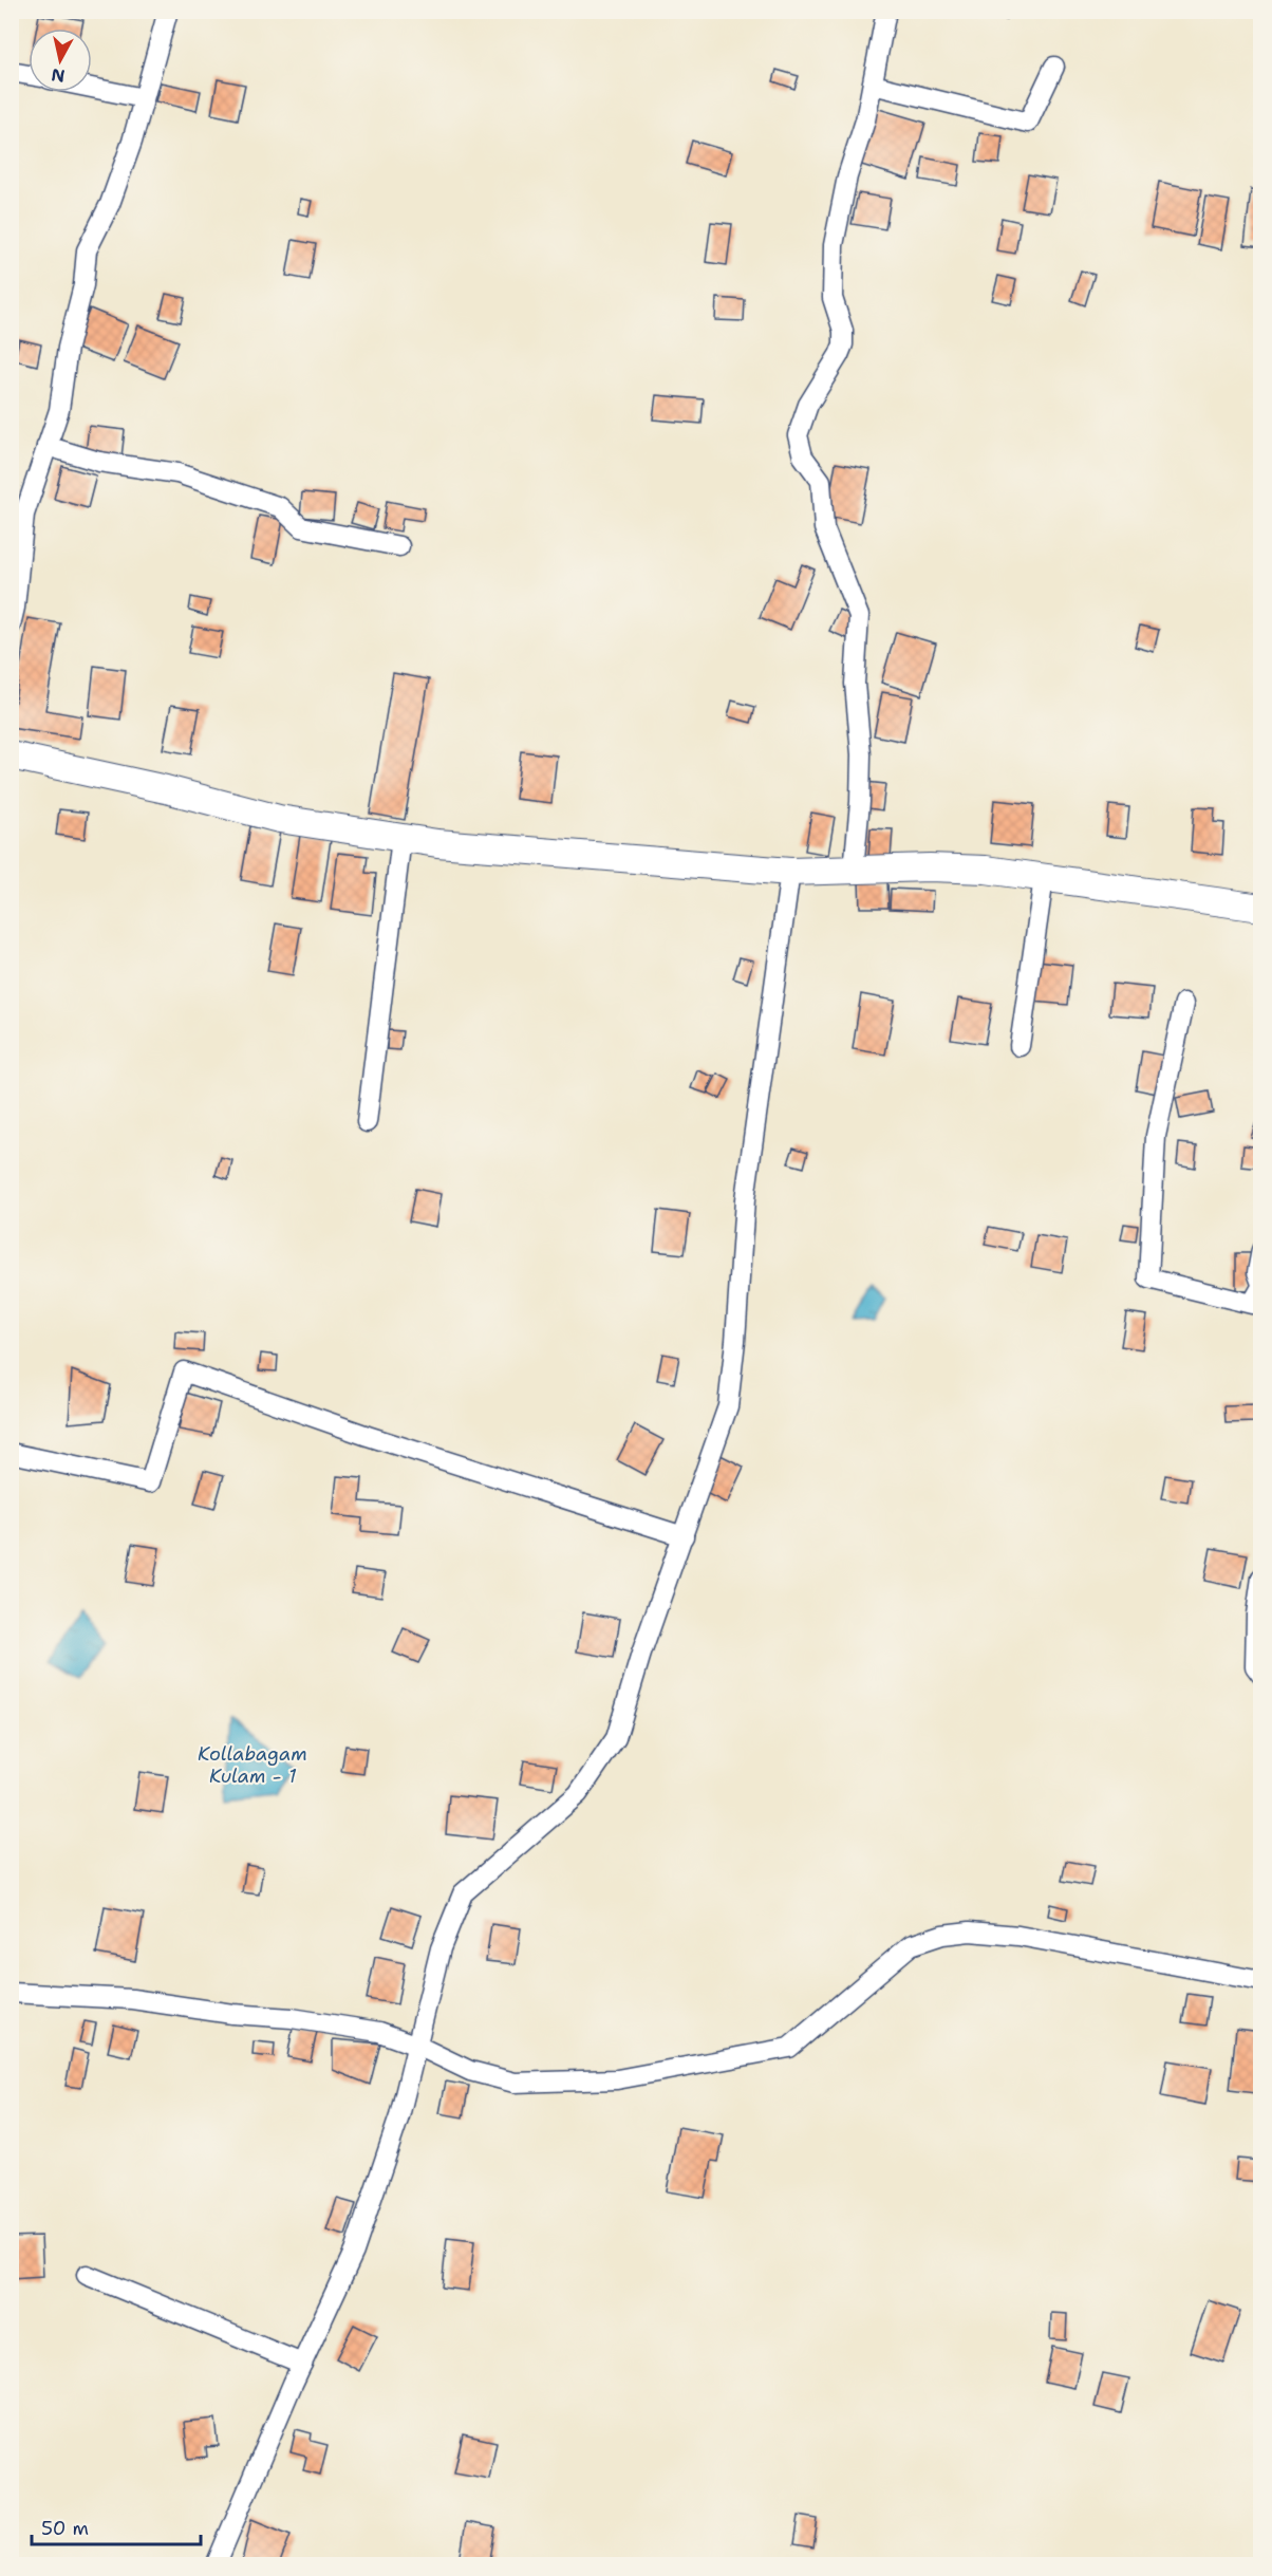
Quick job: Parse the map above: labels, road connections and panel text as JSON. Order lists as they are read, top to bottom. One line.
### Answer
{"water":["Kollabagam Kulam - 1"],"scale_bar":"50 m","north":"bottom"}
